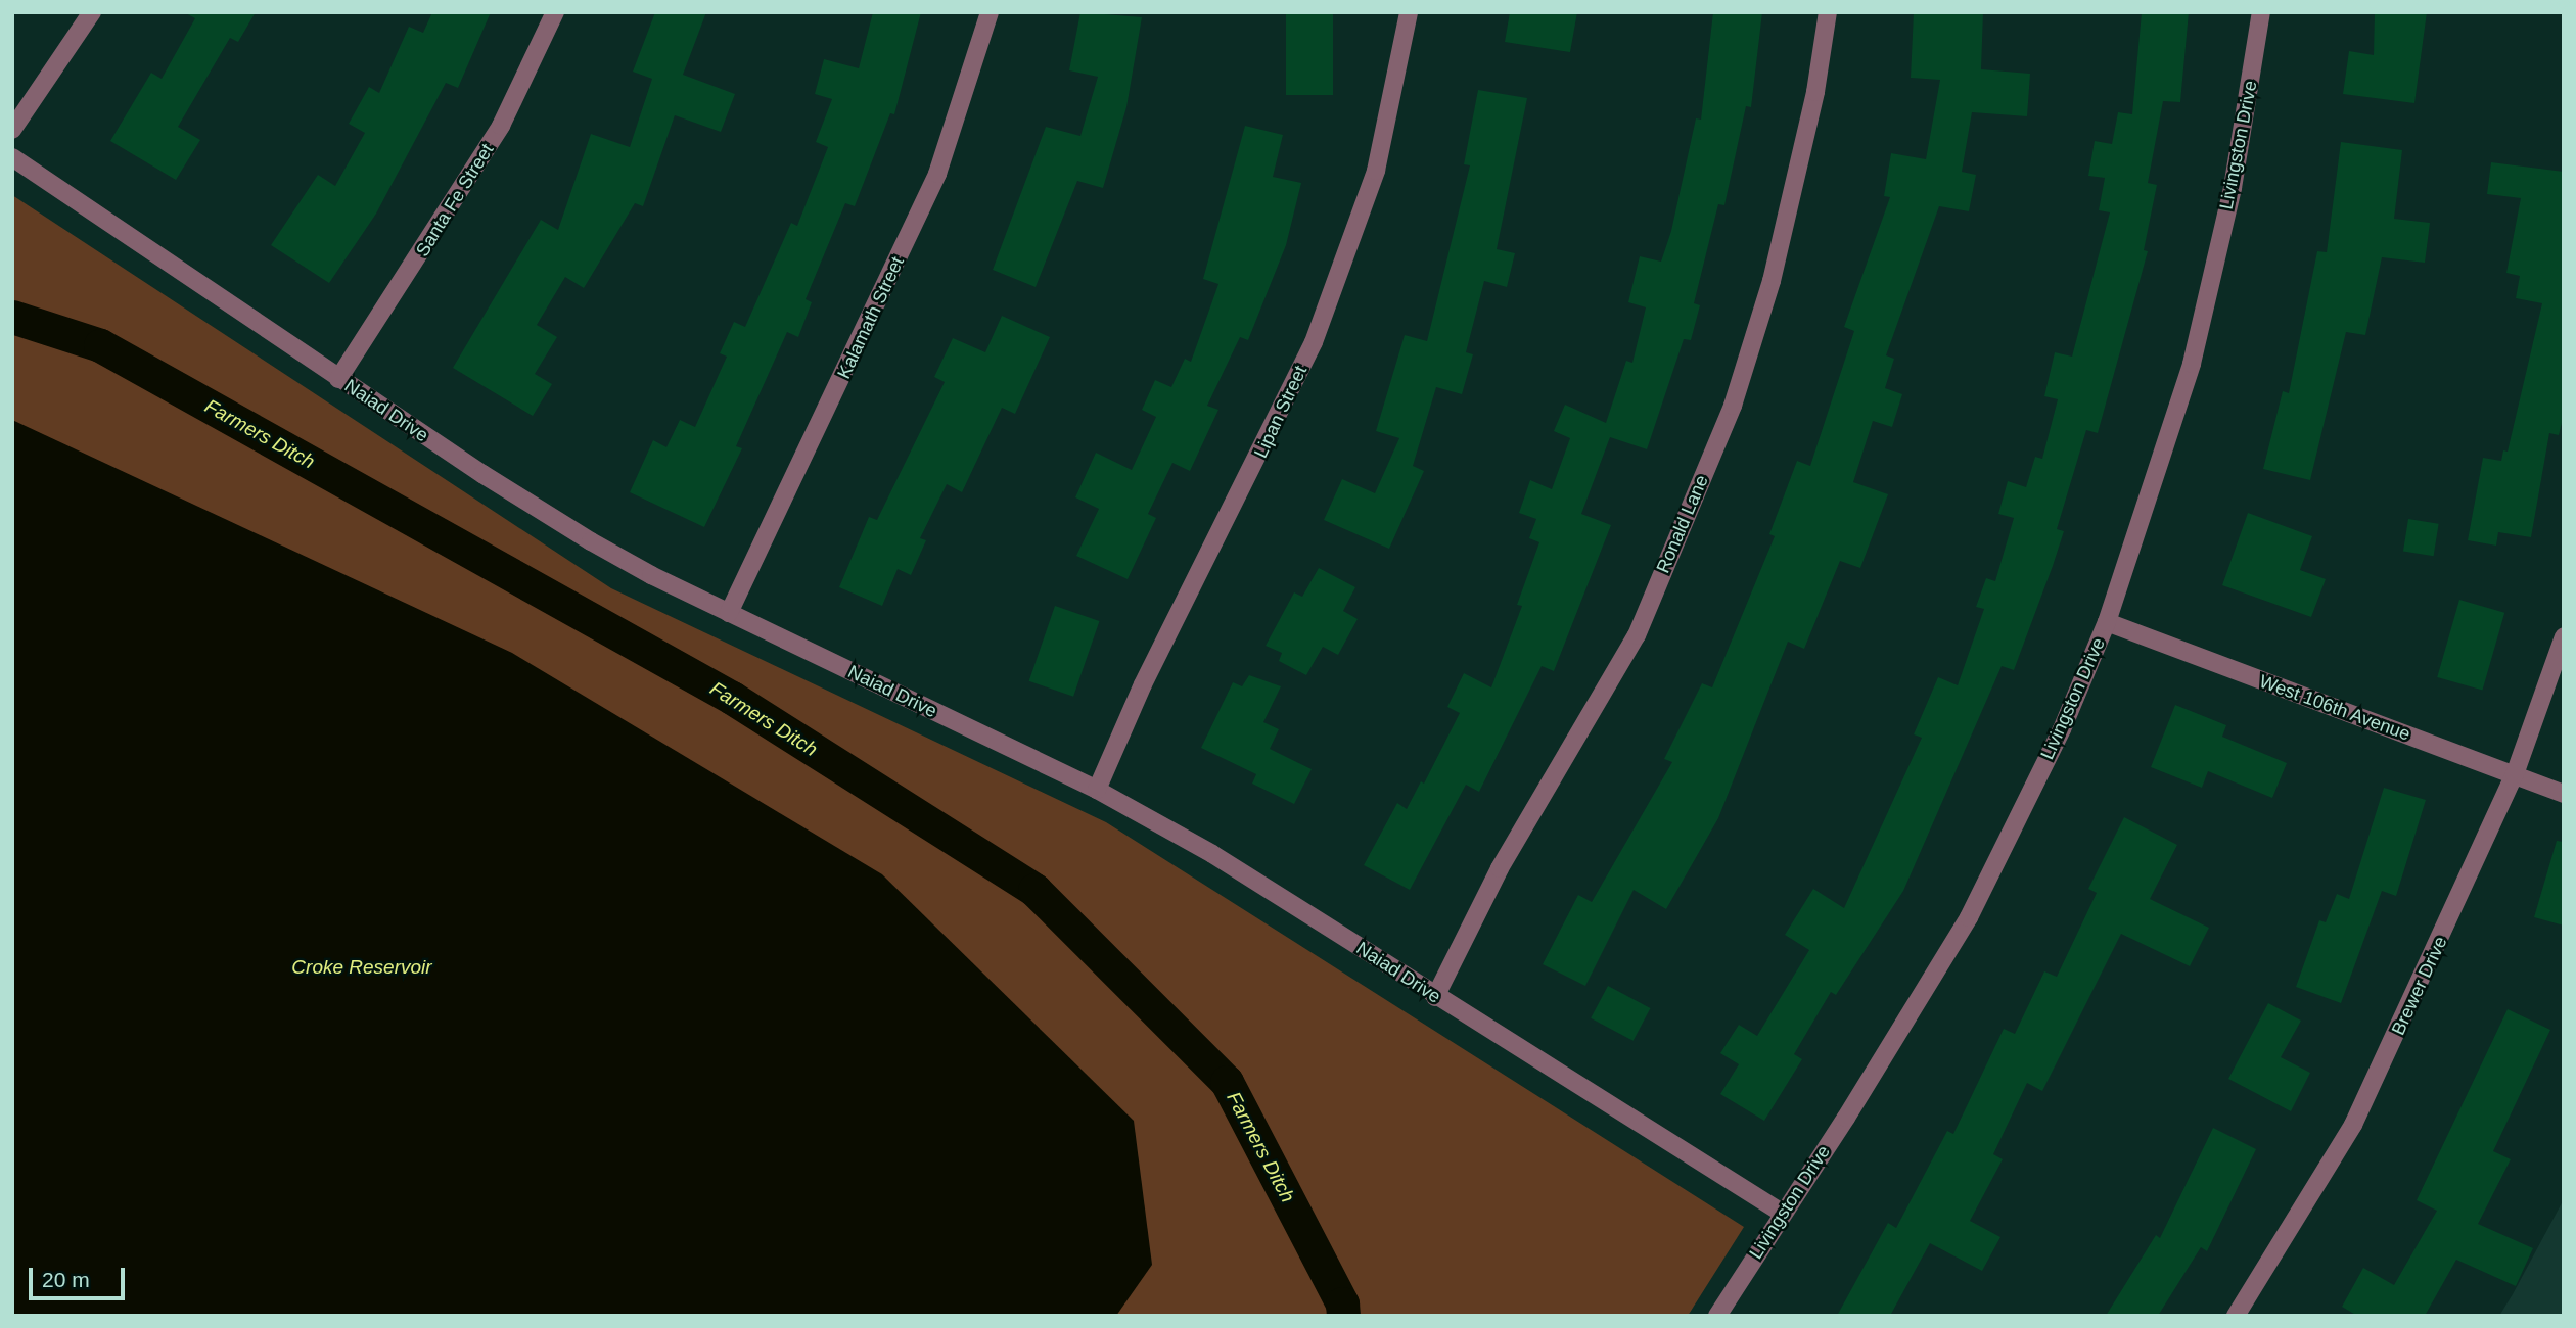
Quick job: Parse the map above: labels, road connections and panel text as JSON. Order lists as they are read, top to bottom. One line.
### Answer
{"streets":{"street":["Livingston Drive","Santa Fe Street","Kalamath Street","Naiad Drive","Lipan Street","Ronald Lane","West 106th Avenue","Brewer Drive"]},"crossings":[["Livingston Drive","Naiad Drive"],["Livingston Drive","West 106th Avenue"],["Santa Fe Street","Naiad Drive"],["Kalamath Street","Naiad Drive"],["Naiad Drive","Lipan Street"],["Naiad Drive","Ronald Lane"],["West 106th Avenue","Brewer Drive"]],"water":["Farmers Ditch","Croke Reservoir"],"scale_bar":"20 m"}
